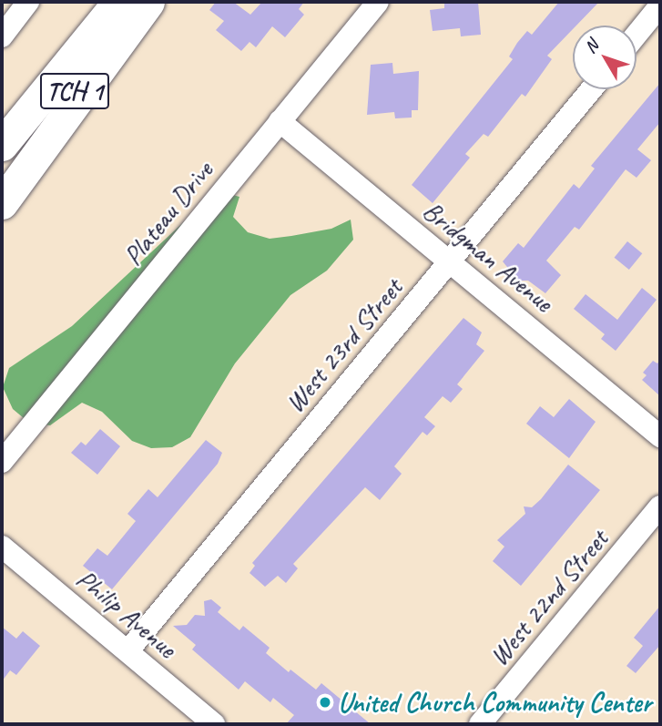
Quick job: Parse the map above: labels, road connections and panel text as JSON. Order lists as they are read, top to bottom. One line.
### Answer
{"streets":{"highway":["TCH 1"],"street":["Plateau Drive","Bridgman Avenue","West 23rd Street","West 22nd Street","Philip Avenue"]},"crossings":[["Plateau Drive","Bridgman Avenue"],["Bridgman Avenue","West 23rd Street"],["West 23rd Street","Philip Avenue"]],"places":["United Church Community Center"],"north":"top left"}
